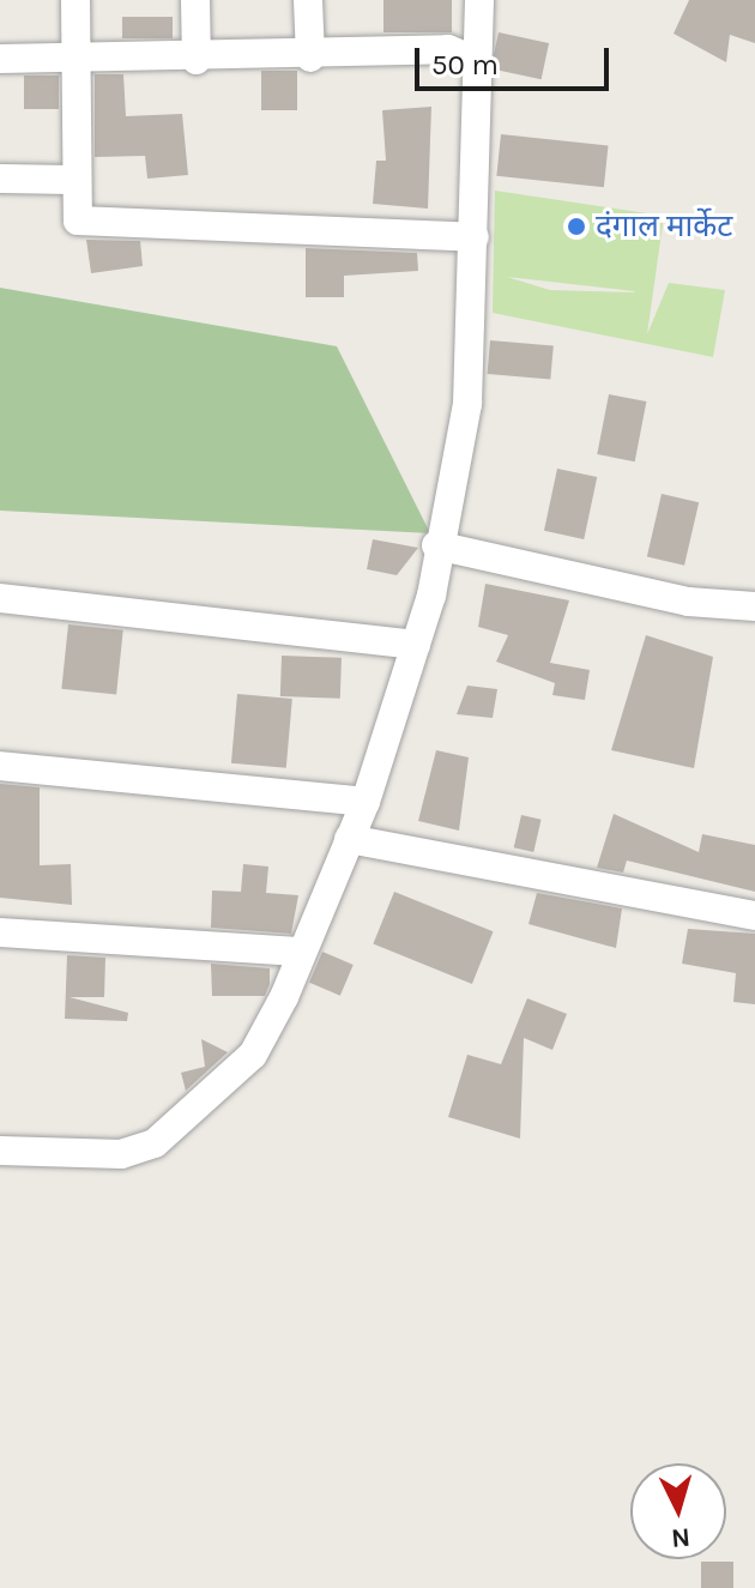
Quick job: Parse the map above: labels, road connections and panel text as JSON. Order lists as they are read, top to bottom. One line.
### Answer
{"places":["दंगाल मार्केट"],"scale_bar":"50 m","north":"bottom"}
